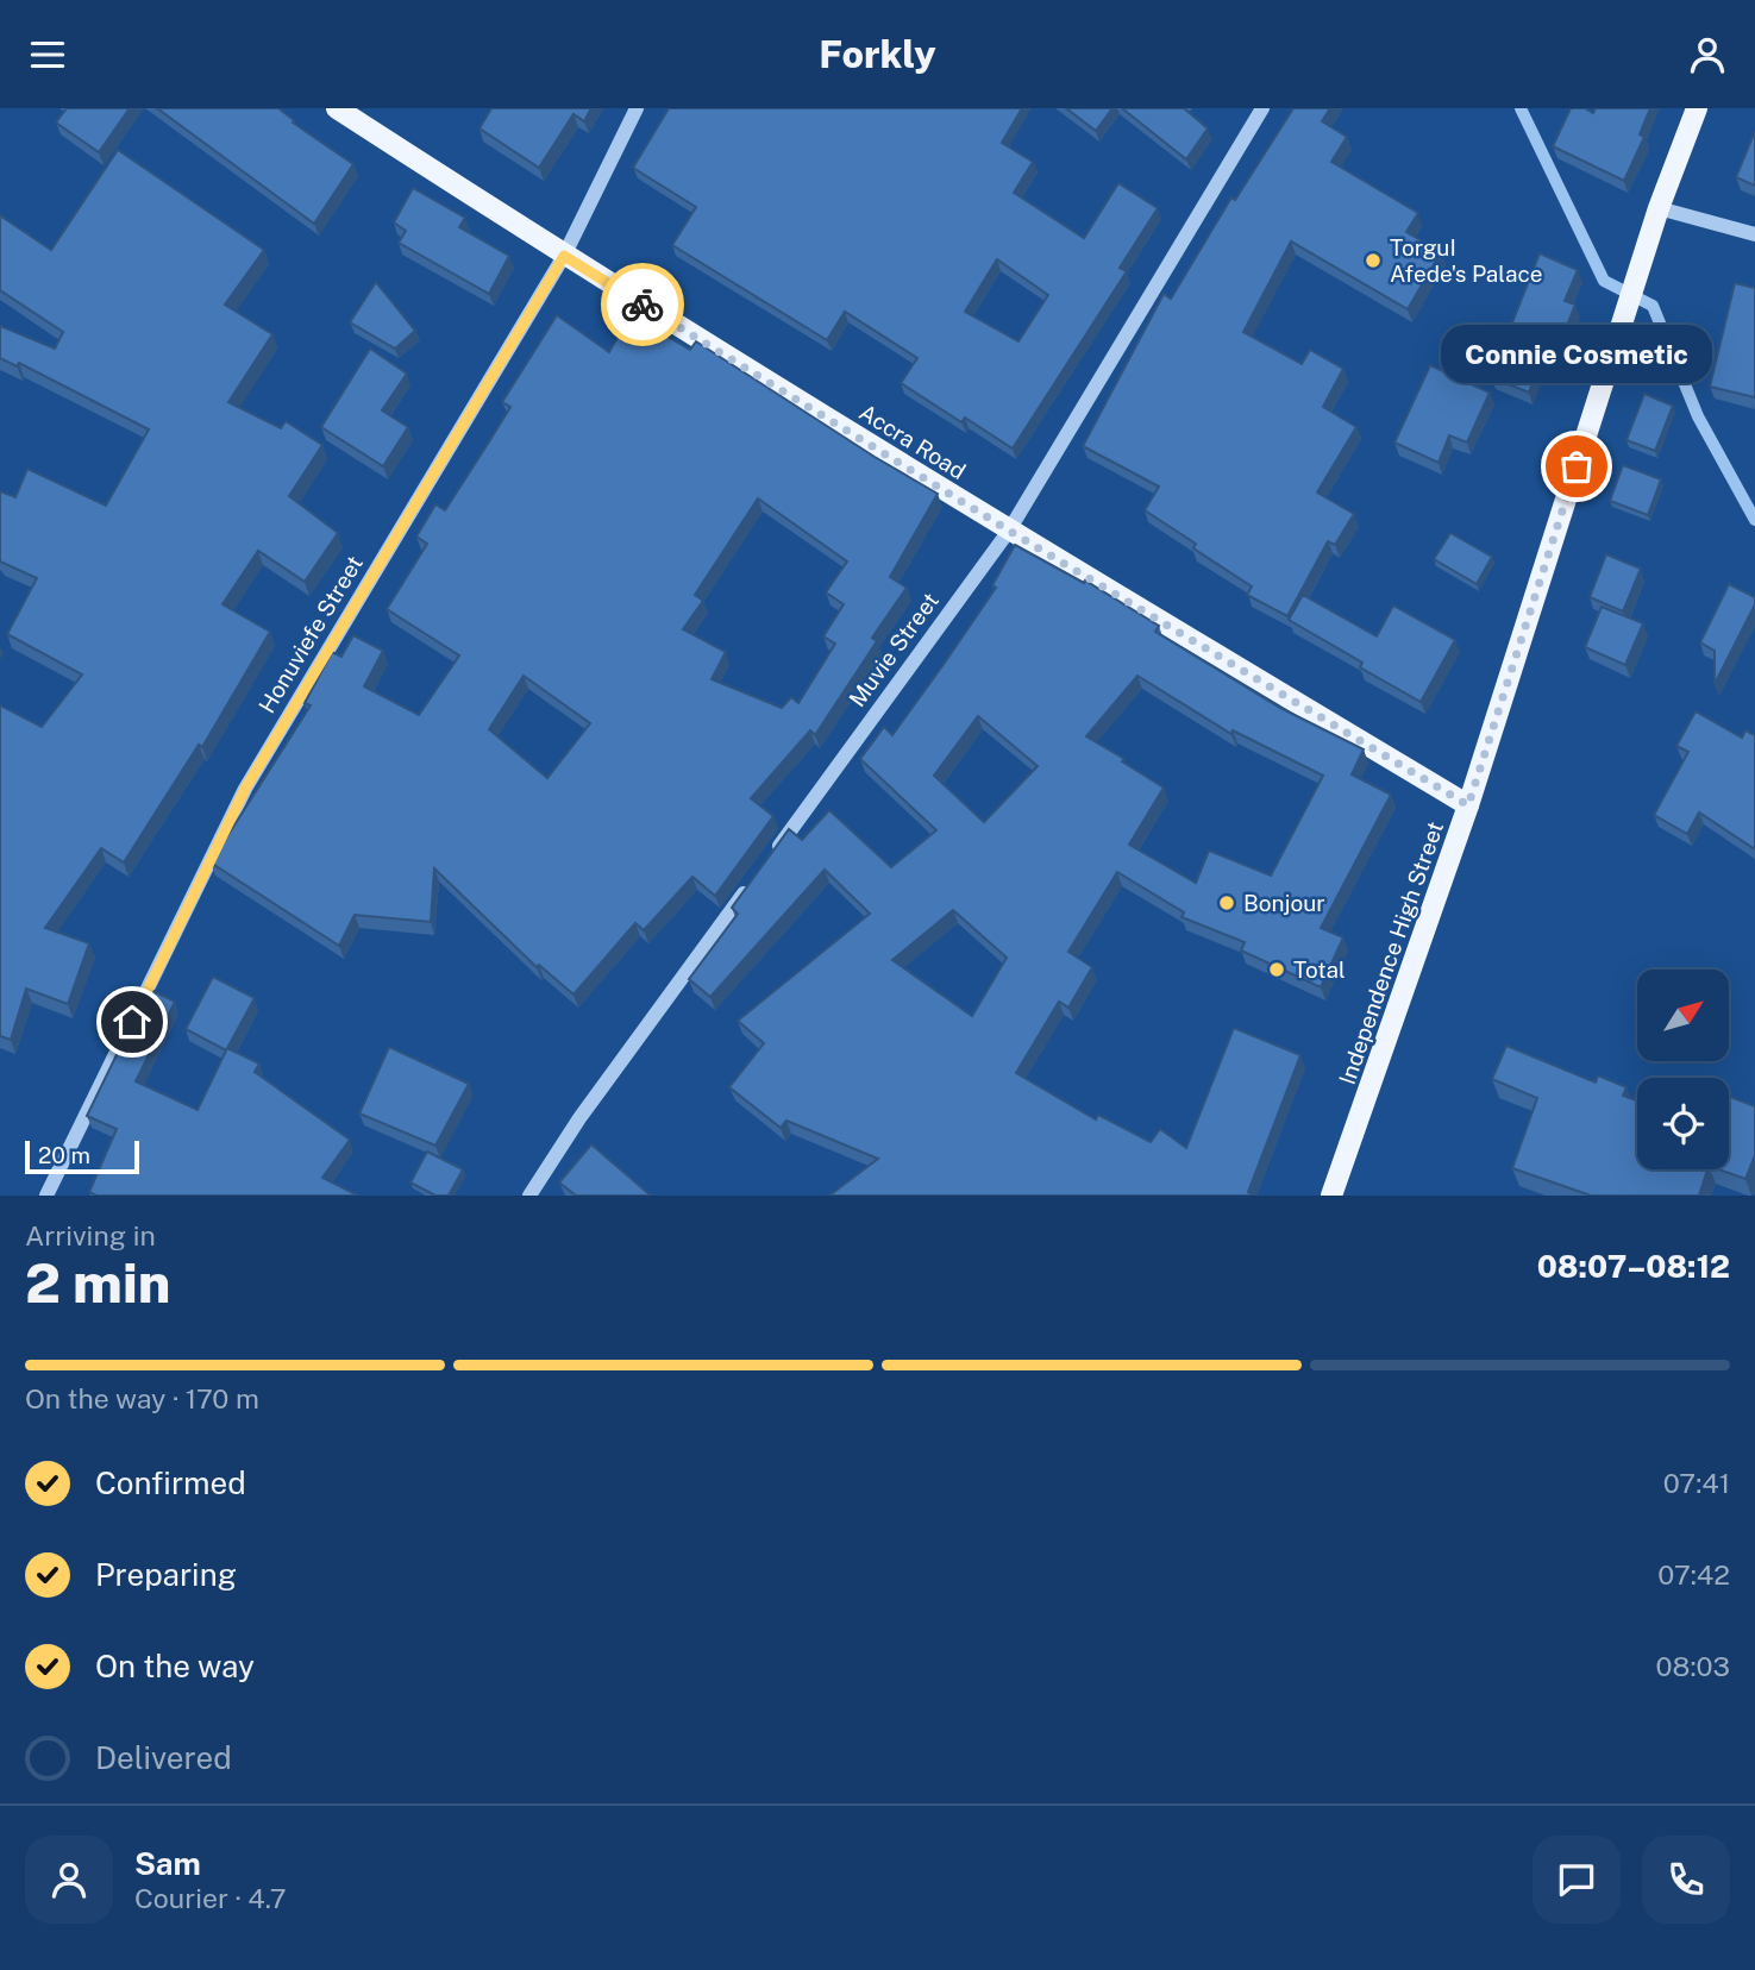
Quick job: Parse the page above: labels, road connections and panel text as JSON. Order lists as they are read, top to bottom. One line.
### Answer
{"streets":{"main road":["Accra Road","Independence High Street"],"street":["Honuviefe Street","Muvie Street"]},"crossings":[["Accra Road","Honuviefe Street"],["Accra Road","Muvie Street"],["Accra Road","Independence High Street"]],"places":["TorguI Afede's Palace","Connie Cosmetic","Bonjour","Total"],"scale_bar":"20 m","north":"top right","page":{"header":"Forkly","bubble":"Connie Cosmetic","scale":"20 m","heading":["2 min","Arriving in","08:07–08:12"],"panel":["Sam","Courier · 4.7"],"bar":"On the way · 170 m","list":[["Confirmed","07:41"],["Preparing","07:42"],["On the way","08:03"],"Delivered"]}}
